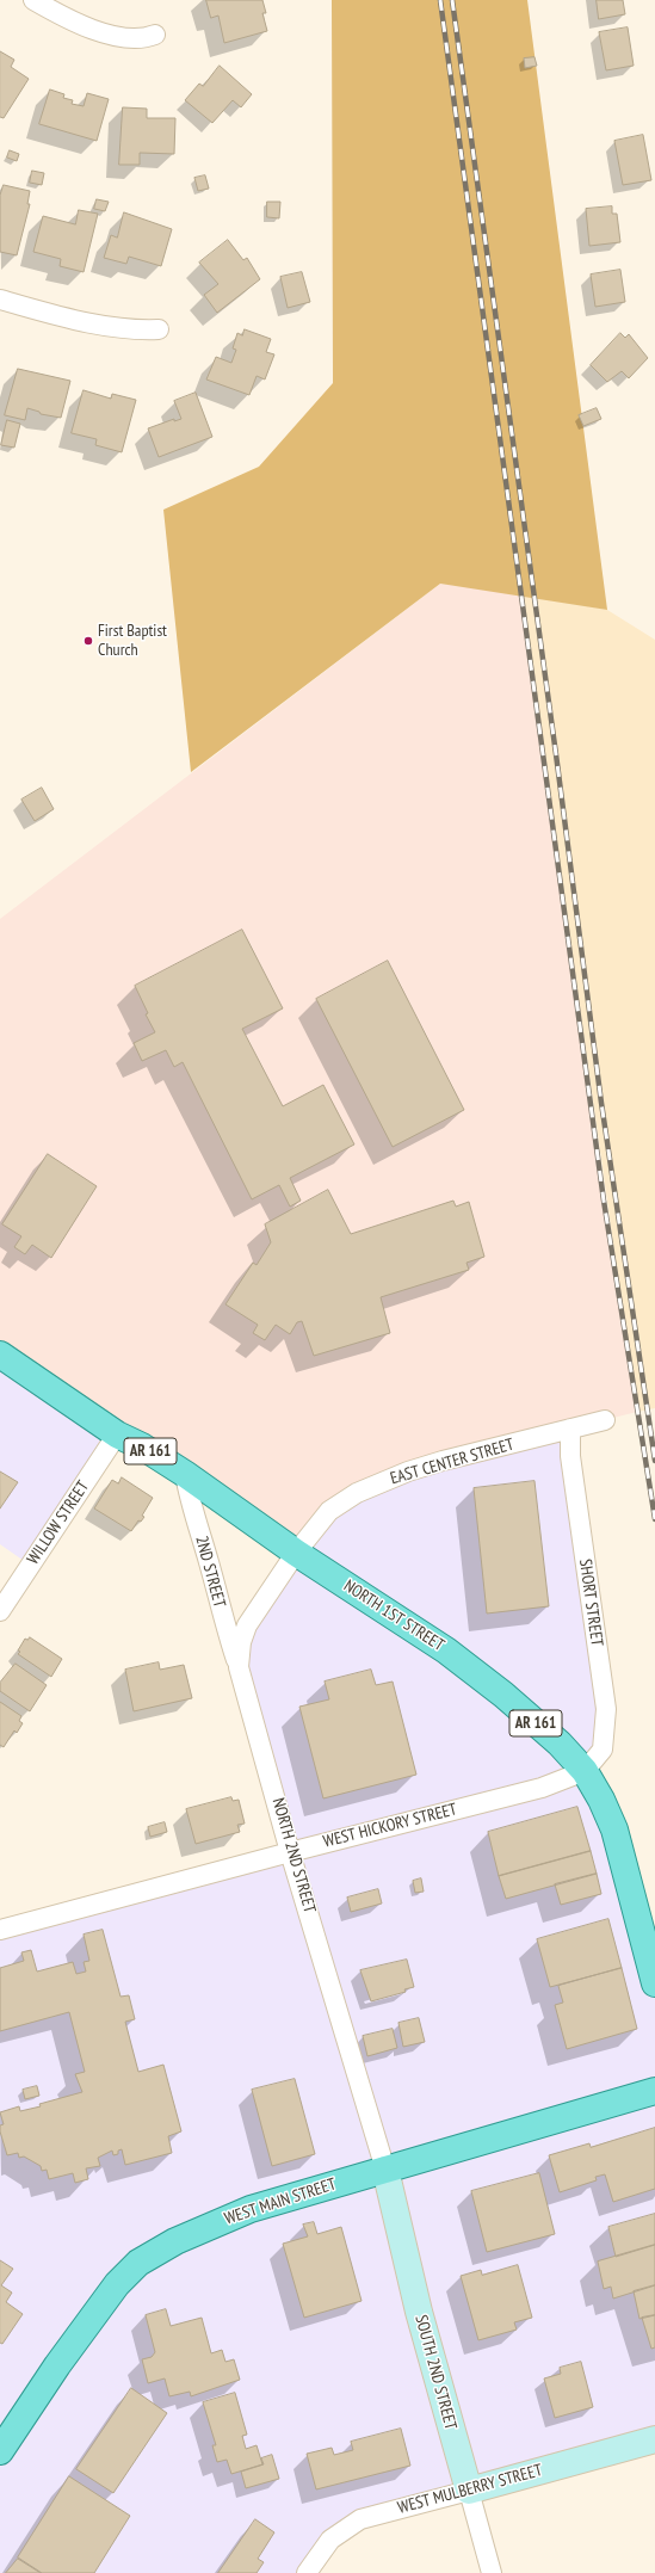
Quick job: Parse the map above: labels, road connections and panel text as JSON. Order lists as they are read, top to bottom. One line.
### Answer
{"streets":{"main road":["AR 161","NORTH 1ST STREET","WEST MAIN STREET"],"street":["EAST CENTER STREET","WILLOW STREET","2ND STREET","SHORT STREET","WEST HICKORY STREET","NORTH 2ND STREET","SOUTH 2ND STREET","WEST MULBERRY STREET"]},"crossings":[["EAST CENTER STREET","SHORT STREET"],["EAST CENTER STREET","NORTH 1ST STREET"],["EAST CENTER STREET","NORTH 2ND STREET"],["WILLOW STREET","NORTH 1ST STREET"],["2ND STREET","NORTH 1ST STREET"],["2ND STREET","NORTH 2ND STREET"],["SHORT STREET","NORTH 1ST STREET"],["SHORT STREET","WEST HICKORY STREET"],["NORTH 1ST STREET","WEST HICKORY STREET"],["NORTH 1ST STREET","NORTH 2ND STREET"],["WEST HICKORY STREET","NORTH 2ND STREET"],["NORTH 2ND STREET","WEST MAIN STREET"],["NORTH 2ND STREET","SOUTH 2ND STREET"],["WEST MAIN STREET","SOUTH 2ND STREET"],["SOUTH 2ND STREET","WEST MULBERRY STREET"]],"places":["First Baptist Church"]}
